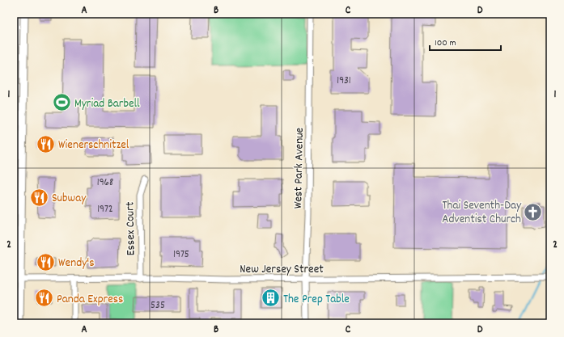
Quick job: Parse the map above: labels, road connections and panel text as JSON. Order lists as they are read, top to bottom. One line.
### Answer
{"streets":{"street":["West Park Avenue","Essex Court","New Jersey Street"]},"crossings":[["West Park Avenue","New Jersey Street"],["Essex Court","New Jersey Street"]],"places":{"sports":["Myriad Barbell"],"restaurant":["Wienerschnitzel","Subway","Wendy's","Panda Express"],"church":["Thai Seventh-Day Adventist Church"],"building":["The Prep Table"]},"house_numbers":["1931","1968","1972","1975","535"],"scale_bar":"100 m","grid":{"columns":["A","B","C","D"],"rows":["1","2"]}}
